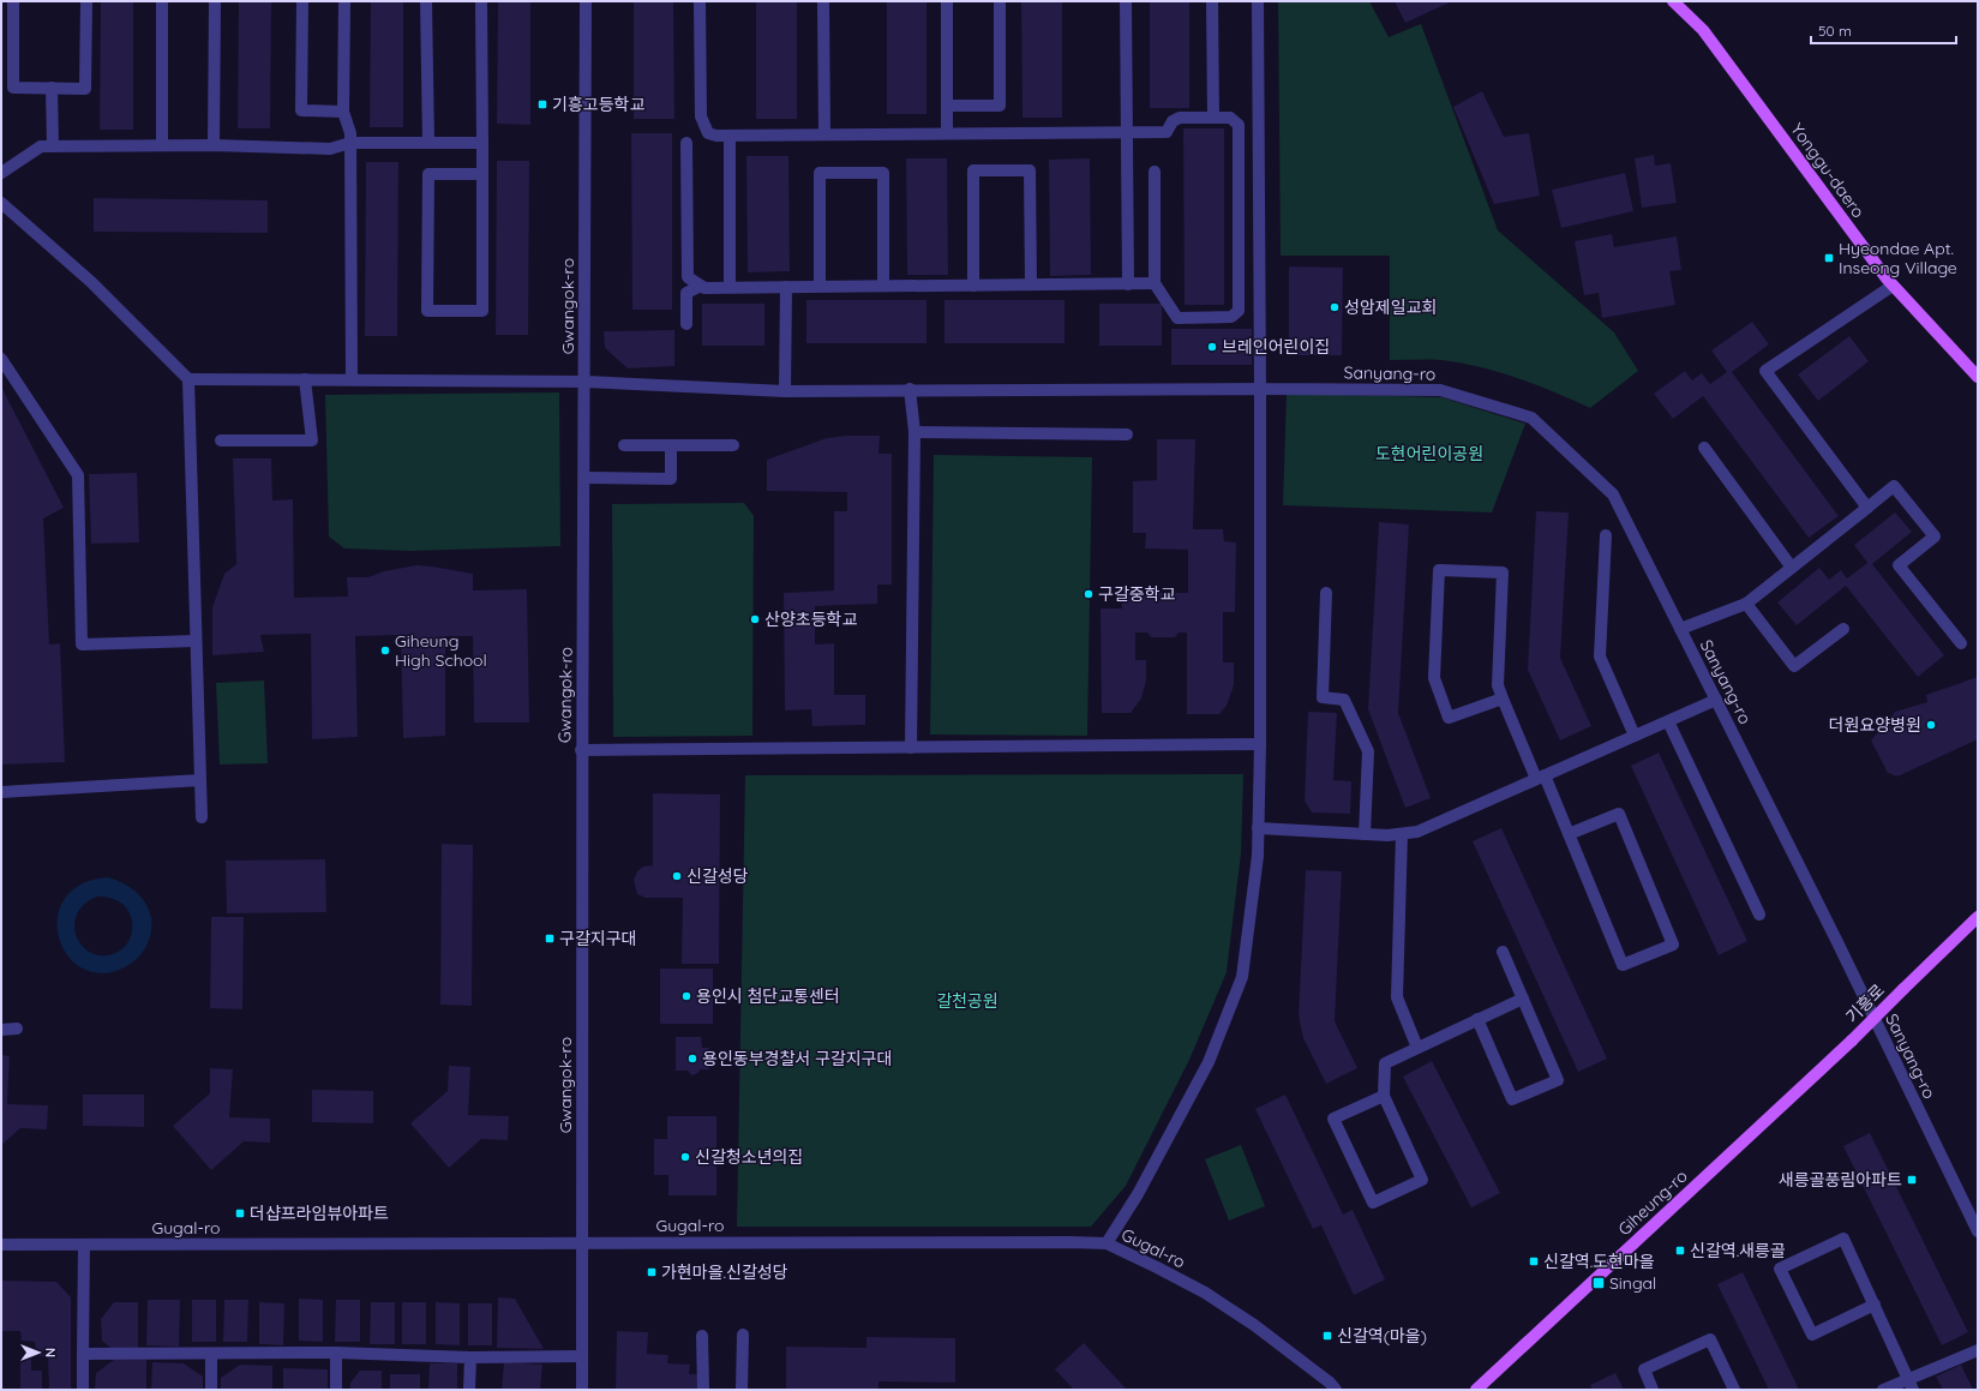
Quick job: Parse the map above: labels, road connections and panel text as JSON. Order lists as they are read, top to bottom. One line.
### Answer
{"streets":{"main road":["Yonggu-daero","기흥로","Giheung-ro"],"street":["Gwangok-ro","Sanyang-ro","Gugal-ro"]},"crossings":[["Gwangok-ro","Sanyang-ro"],["Gwangok-ro","Gugal-ro"],["기흥로","Giheung-ro"]],"parks":["도현어린이공원","갈천공원"],"places":{"transit":["기흥고등학교","Hyeondae Apt. Inseong Village","구갈지구대","새릉골풍림아파트","더샵프라임뷰아파트","신갈역.새릉골","신갈역.도현마을","가현마을.신갈성당","Singal","신갈역(마을)"],"other":["성암제일교회","브레인어린이집","구갈중학교","산양초등학교","Giheung High School","더원요양병원","신갈성당","용인시 첨단교통센터","용인동부경찰서 구갈지구대","신갈청소년의집"]},"scale_bar":"50 m","north":"right"}
